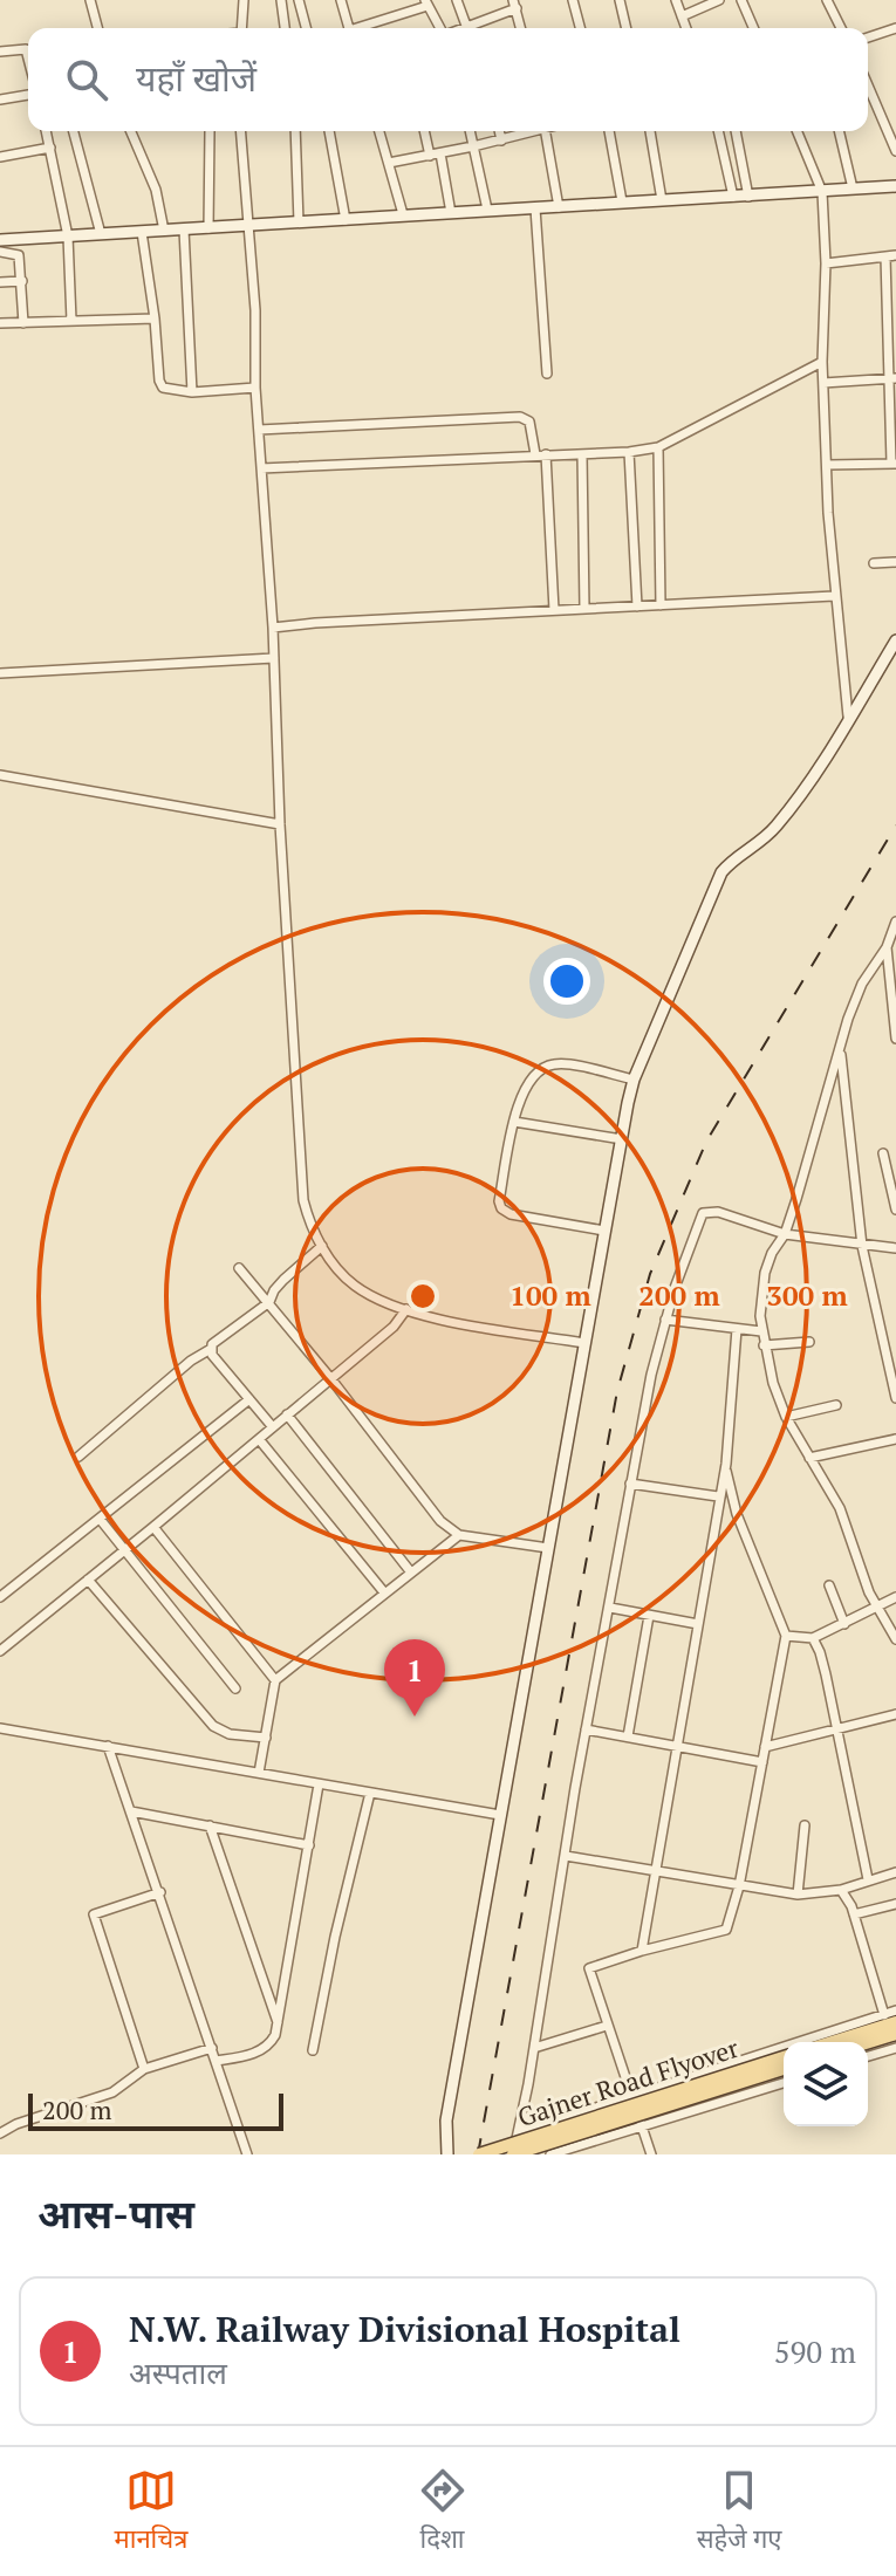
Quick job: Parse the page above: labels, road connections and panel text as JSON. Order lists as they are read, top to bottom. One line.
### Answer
{"streets":{"main road":["Gajner Road Flyover"]},"scale_bar":"200 m","page":{"search":"यहाँ खोजें","pins":"1","scale":"200 m","heading":"आस-पास","list":[{"mark":"1","name":"N.W. Railway Divisional Hospital","note":"अस्पताल","value":"590 m"}],"nav":["मानचित्र","दिशा","सहेजे गए"]},"rings":["100 m","200 m","300 m"]}
